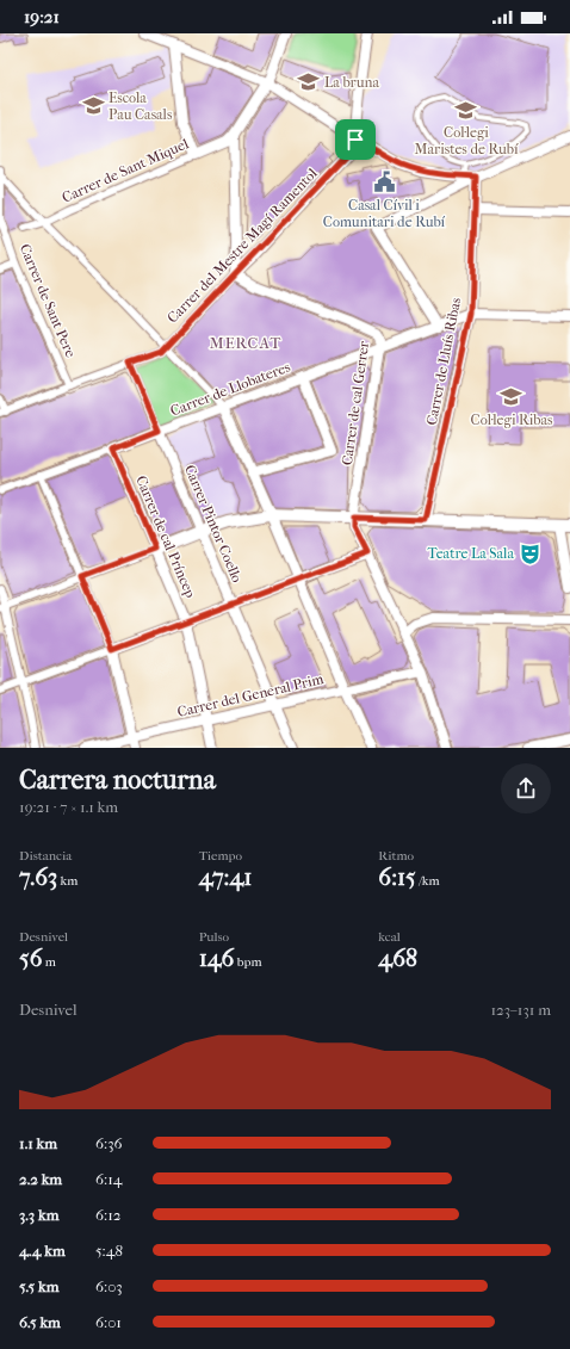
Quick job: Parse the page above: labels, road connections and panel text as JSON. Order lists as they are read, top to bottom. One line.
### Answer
{"streets":{"street":["Carrer de Sant Miquel","Carrer del Mestre Magí Ramentol","Carrer de Sant Pere","Carrer de Lluís Ribas","Carrer de Llobateres","Carrer de cal Gerrer","Carrer Pintor Coello","Carrer de cal Príncep","Carrer del General Prim"]},"crossings":[["Carrer del Mestre Magí Ramentol","Carrer de cal Gerrer"],["Carrer de Lluís Ribas","Carrer de Llobateres"],["Carrer de Llobateres","Carrer de cal Gerrer"],["Carrer de Llobateres","Carrer Pintor Coello"],["Carrer de Llobateres","Carrer de cal Príncep"],["Carrer Pintor Coello","Carrer del General Prim"],["Carrer de cal Príncep","Carrer del General Prim"]],"districts":["MERCAT"],"places":{"school or university":["La bruna","Escola Pau Casals","Col·legi Maristes de Rubí","Col·legi Ribas"],"public building":["Casal Cívil i Comunitari de Rubí"],"theatre":["Teatre La Sala"]},"page":{"status":"19:21","heading":["Carrera nocturna","19:21 · 7 × 1.1 km"],"stats":[["Distancia","7.63 km"],["Tiempo","47:41"],["Ritmo","6:15 /km"],["Desnivel","56 m"],["Pulso","146 bpm"],["kcal","468"]],"chart":["Desnivel","123–131 m"],"list":[{"name":"1.1 km","note":"6:36"},{"name":"2.2 km","note":"6:14"},{"name":"3.3 km","note":"6:12"},{"name":"4.4 km","note":"5:48"},{"name":"5.5 km","note":"6:03"},{"name":"6.5 km","note":"6:01"}]}}
